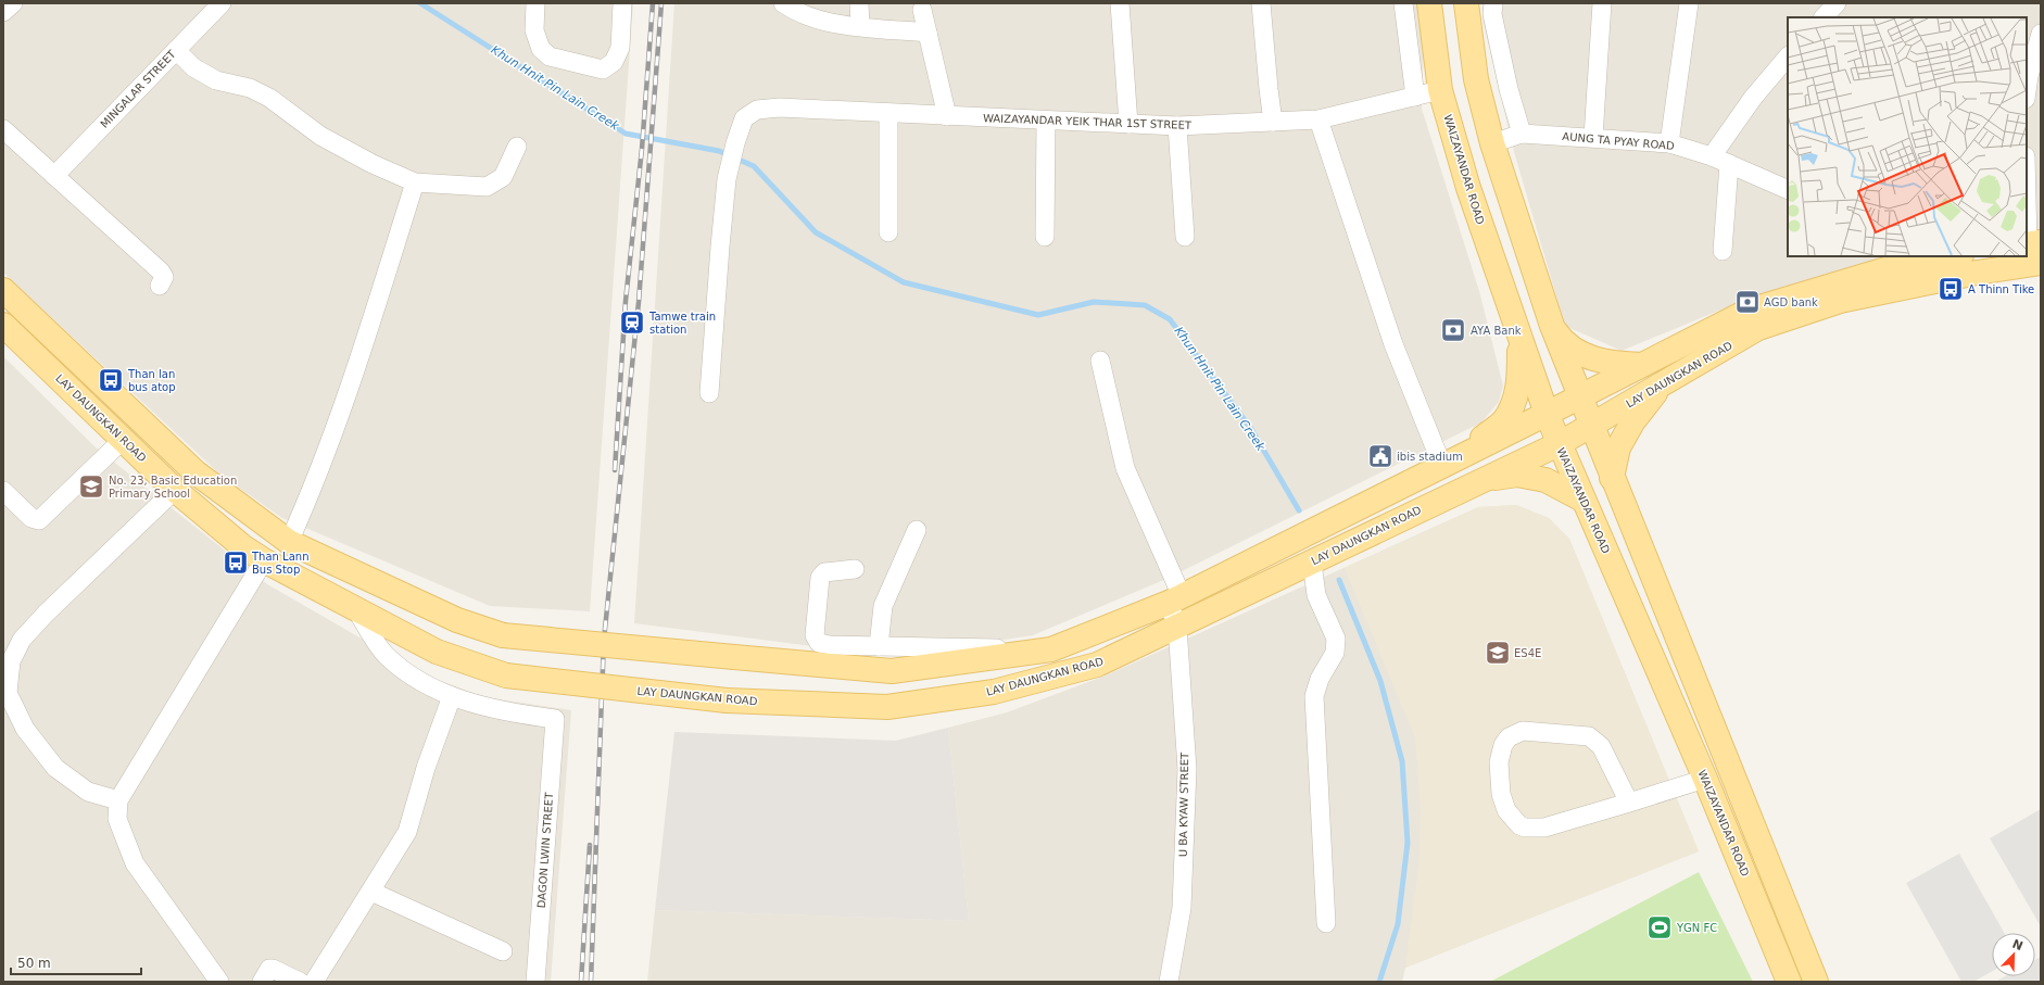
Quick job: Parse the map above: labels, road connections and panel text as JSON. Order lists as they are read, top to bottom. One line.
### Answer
{"streets":{"main road":["WAIZAYANDAR ROAD","LAY DAUNGKAN ROAD"],"street":["MINGALAR STREET","WAIZAYANDAR YEIK THAR 1ST STREET","AUNG TA PYAY ROAD","U BA KYAW STREET","DAGON LWIN STREET"]},"crossings":[["WAIZAYANDAR YEIK THAR 1ST STREET","WAIZAYANDAR ROAD"],["WAIZAYANDAR ROAD","LAY DAUNGKAN ROAD"],["LAY DAUNGKAN ROAD","U BA KYAW STREET"]],"water":["Khun Hnit Pin Lain Creek"],"places":{"bus stop":["A Thinn Tike","Than lan bus atop","Than Lann Bus Stop"],"bank":["AGD bank","AYA Bank"],"station":["Tamwe train station"],"public building":["ibis stadium"],"school or university":["No. 23, Basic Education Primary School","ES4E"],"sports":["YGN FC"]},"scale_bar":"50 m","north":"top right"}
